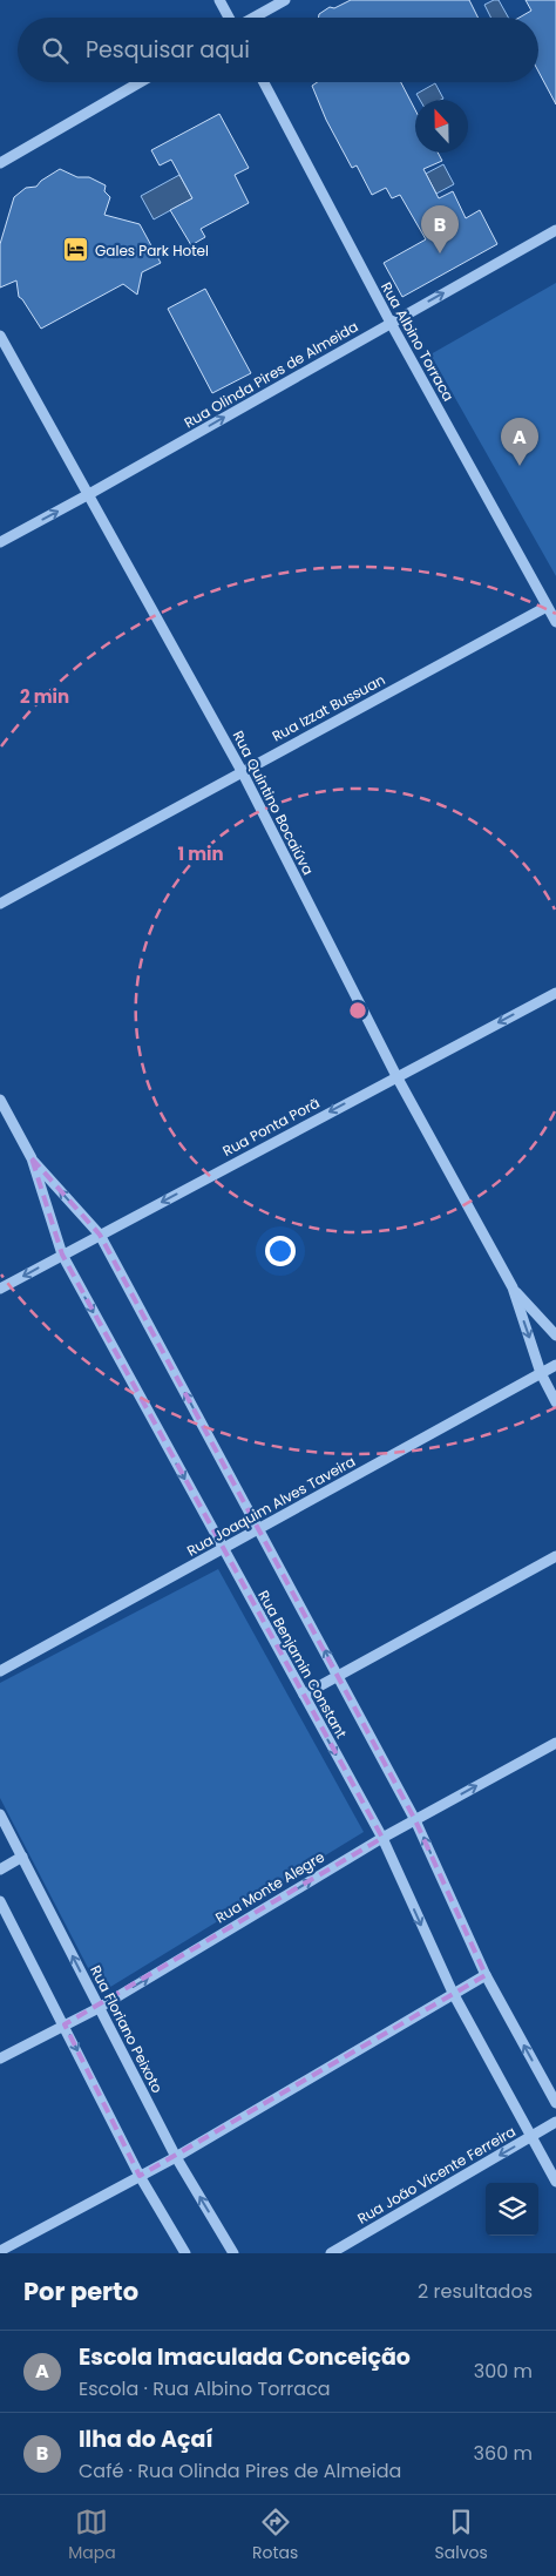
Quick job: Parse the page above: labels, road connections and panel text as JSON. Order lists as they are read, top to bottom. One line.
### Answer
{"streets":{"street":["Rua Albino Torraca","Rua Olinda Pires de Almeida","Rua Izzat Bussuan","Rua Quintino Bocaiúva","Rua Ponta Porã","Rua Joaquim Alves Taveira","Rua Benjamin Constant","Rua Monte Alegre","Rua Floriano Peixoto","Rua João Vicente Ferreira"]},"crossings":[["Rua Albino Torraca","Rua Olinda Pires de Almeida"],["Rua Albino Torraca","Rua Izzat Bussuan"],["Rua Olinda Pires de Almeida","Rua Quintino Bocaiúva"],["Rua Izzat Bussuan","Rua Quintino Bocaiúva"],["Rua Quintino Bocaiúva","Rua Ponta Porã"],["Rua Quintino Bocaiúva","Rua Joaquim Alves Taveira"],["Rua Ponta Porã","Rua Benjamin Constant"],["Rua Joaquim Alves Taveira","Rua Benjamin Constant"],["Rua Benjamin Constant","Rua Monte Alegre"],["Rua Benjamin Constant","Rua João Vicente Ferreira"],["Rua Monte Alegre","Rua Floriano Peixoto"]],"one_way":["Rua Olinda Pires de Almeida","Rua Ponta Porã","Rua Monte Alegre","Rua João Vicente Ferreira"],"places":{"hotel":["Gales Park Hotel"]},"north":"top","page":{"search":"Pesquisar aqui","pins":["B","A"],"heading":["Por perto","2 resultados"],"list":[{"mark":"A","name":"Escola Imaculada Conceição","note":"Escola · Rua Albino Torraca","value":"300 m"},{"mark":"B","name":"Ilha do Açaí","note":"Café · Rua Olinda Pires de Almeida","value":"360 m"}],"nav":["Mapa","Rotas","Salvos"]},"rings":["2 min","1 min"]}
